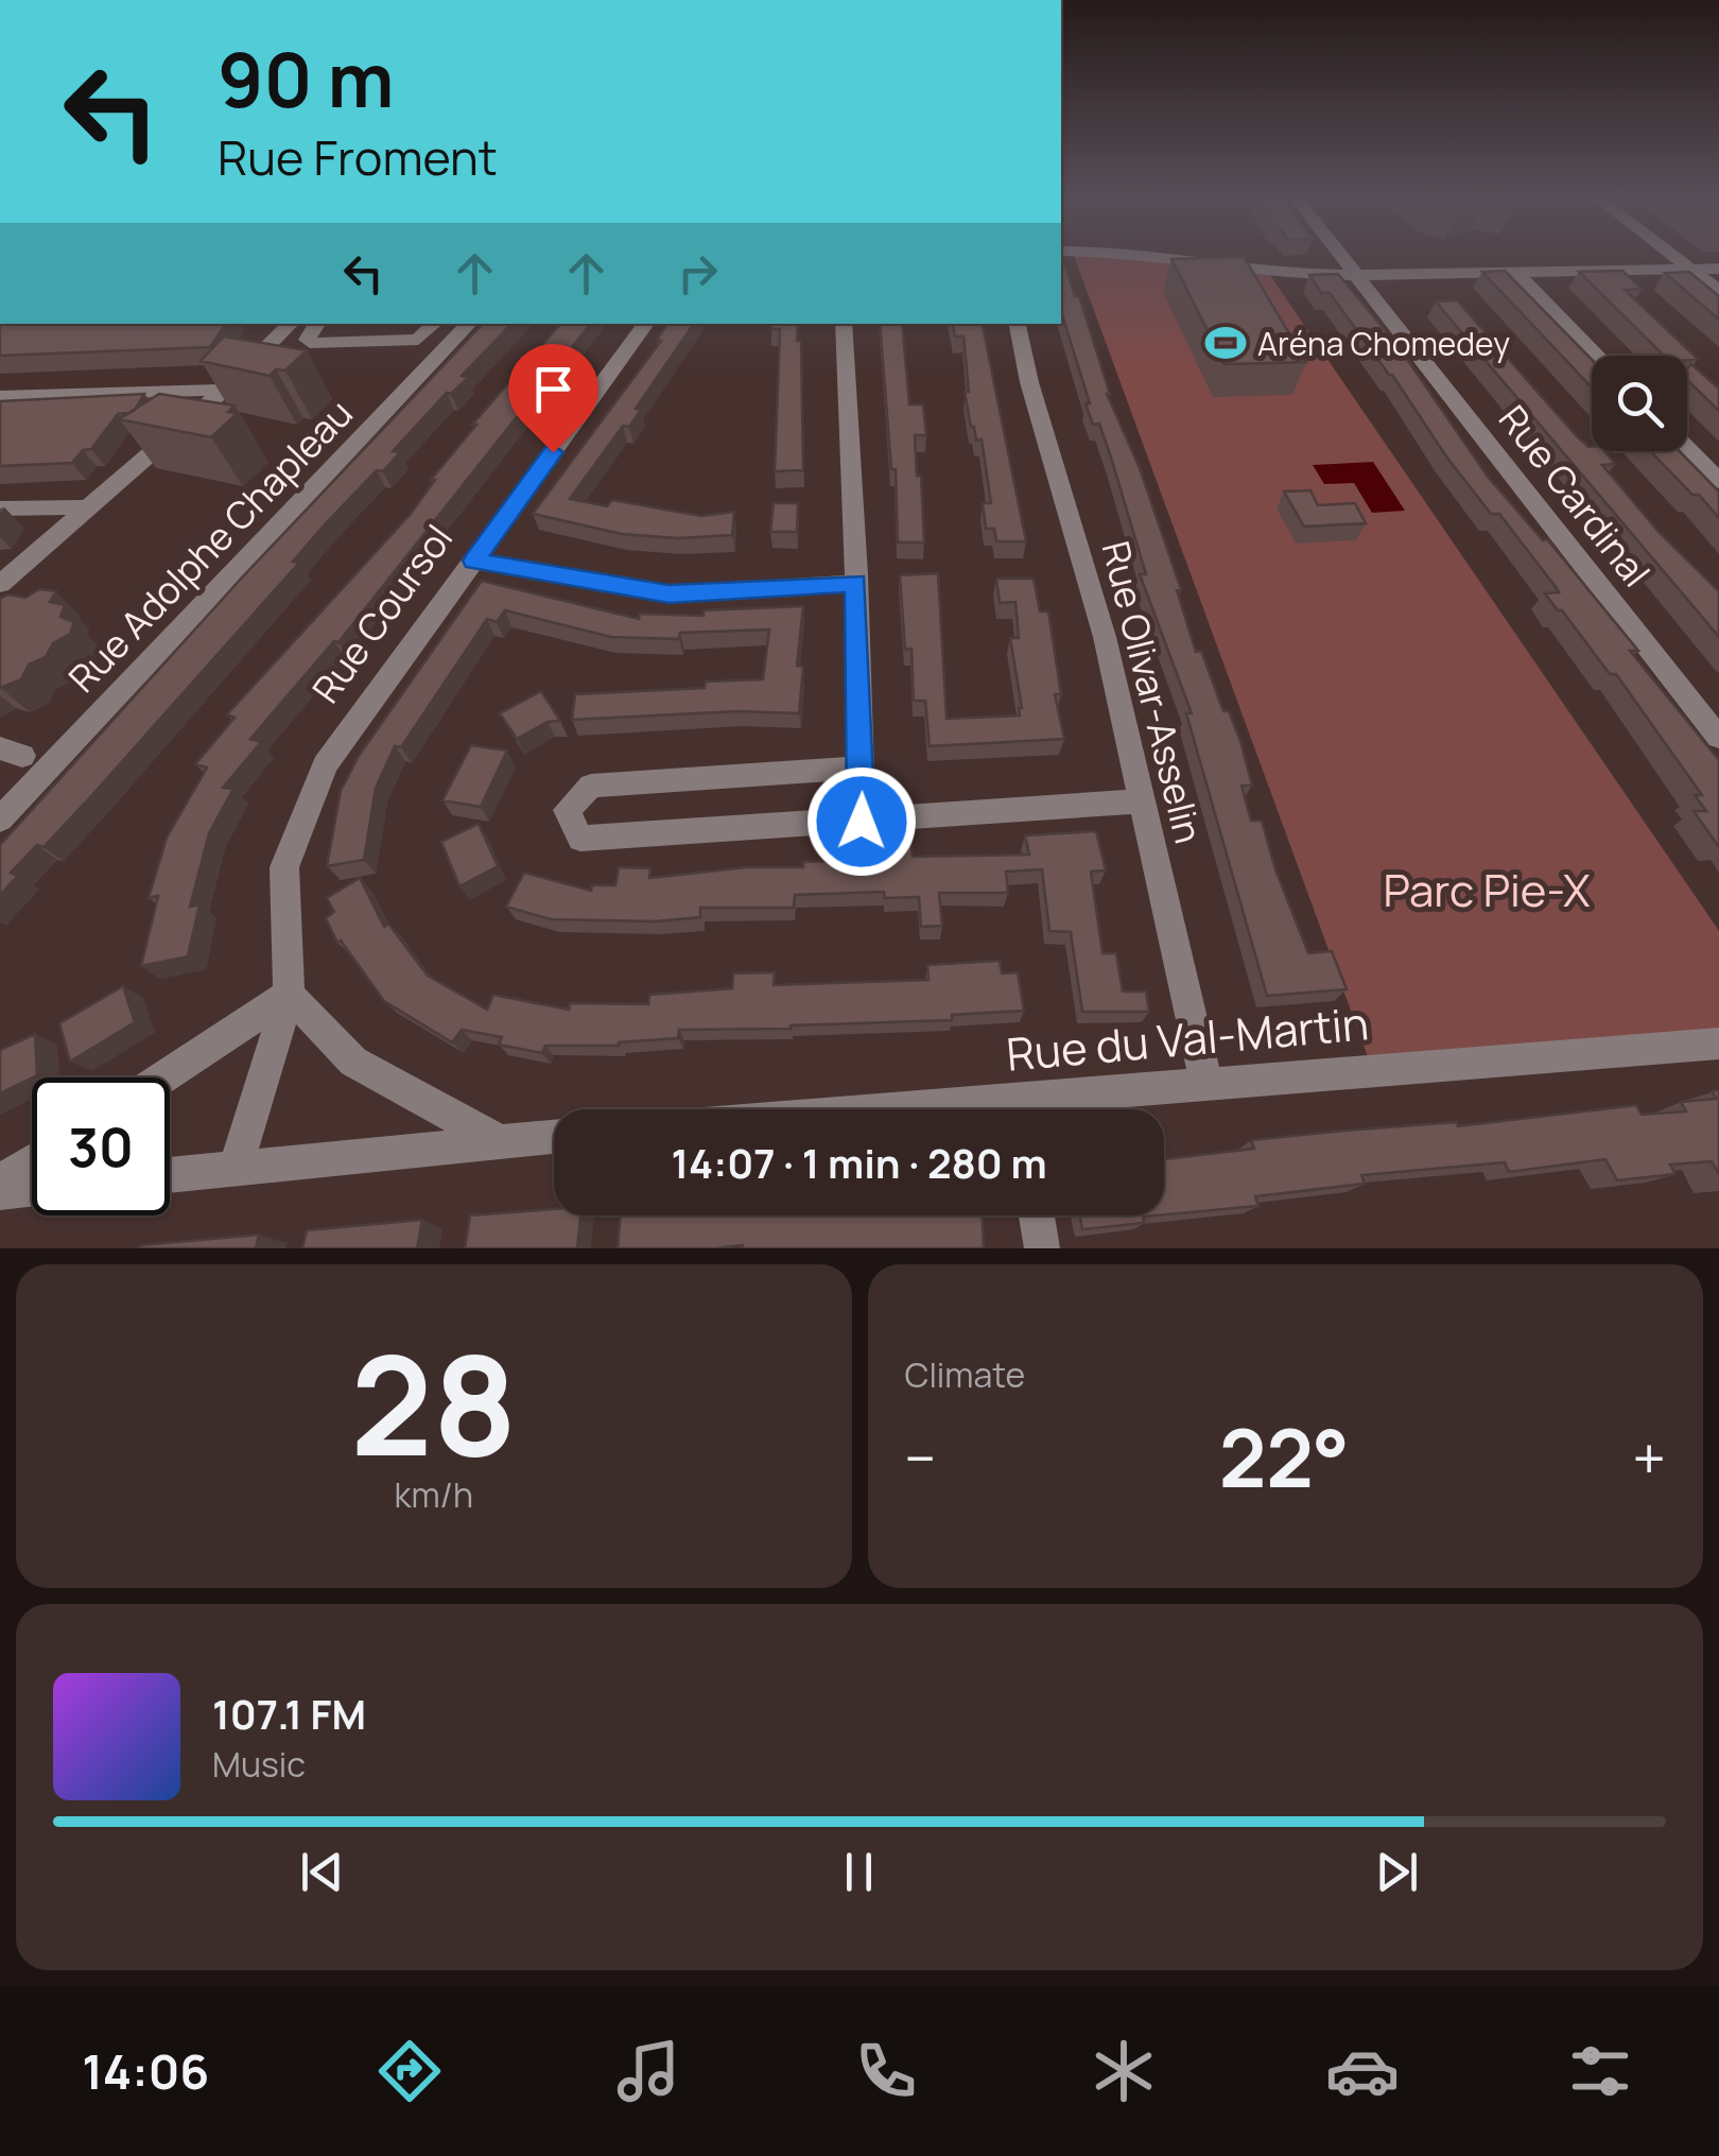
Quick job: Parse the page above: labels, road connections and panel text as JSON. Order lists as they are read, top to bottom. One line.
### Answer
{"streets":{"street":["Rue Cardinal","Rue Adolphe Chapleau","Rue Coursol","Rue Olivar-Asselin","Rue du Val-Martin"]},"crossings":[["Rue Olivar-Asselin","Rue du Val-Martin"]],"parks":["Parc Pie-X"],"places":{"sports":["Aréna Chomedey"]},"page":{"turn":["90 m","Rue Froment"],"limit":"30","trip":"14:07 · 1 min · 280 m","tile":[["28","km/h"],"Climate"],"heat":["−","22°","+"],"song":["107.1 FM","Music"],"tabs":"14:06"}}
